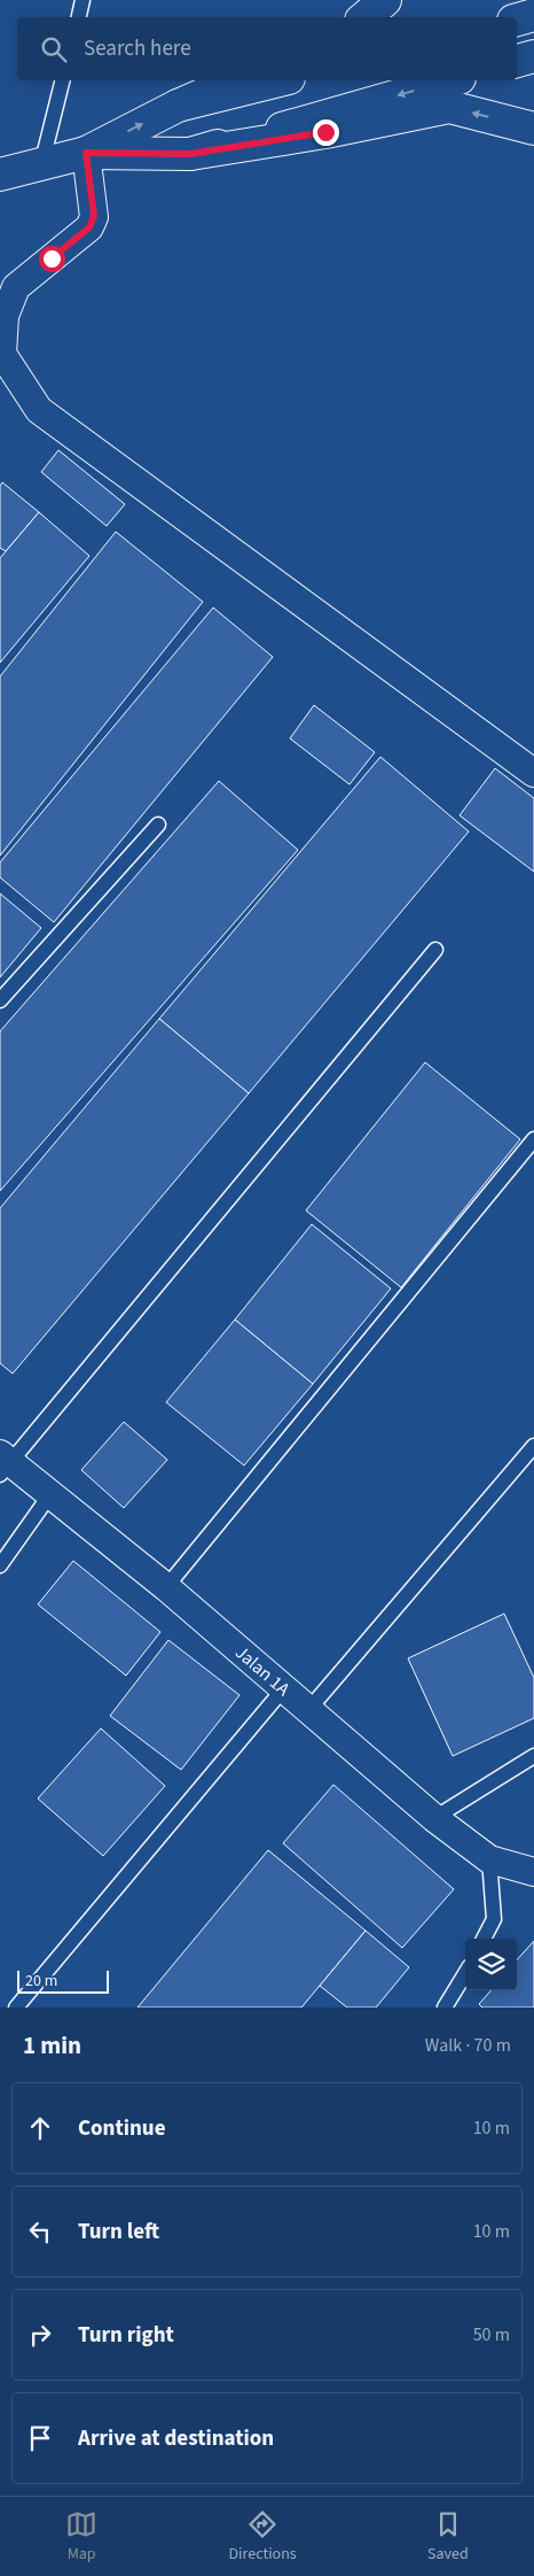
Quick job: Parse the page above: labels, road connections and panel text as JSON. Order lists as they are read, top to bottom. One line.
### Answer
{"streets":{"street":["Jalan 1A"]},"scale_bar":"20 m","page":{"search":"Search here","scale":"20 m","heading":["1 min","Walk · 70 m"],"list":[["Continue","10 m"],["Turn left","10 m"],["Turn right","50 m"],"Arrive at destination"],"nav":["Map","Directions","Saved"]}}
